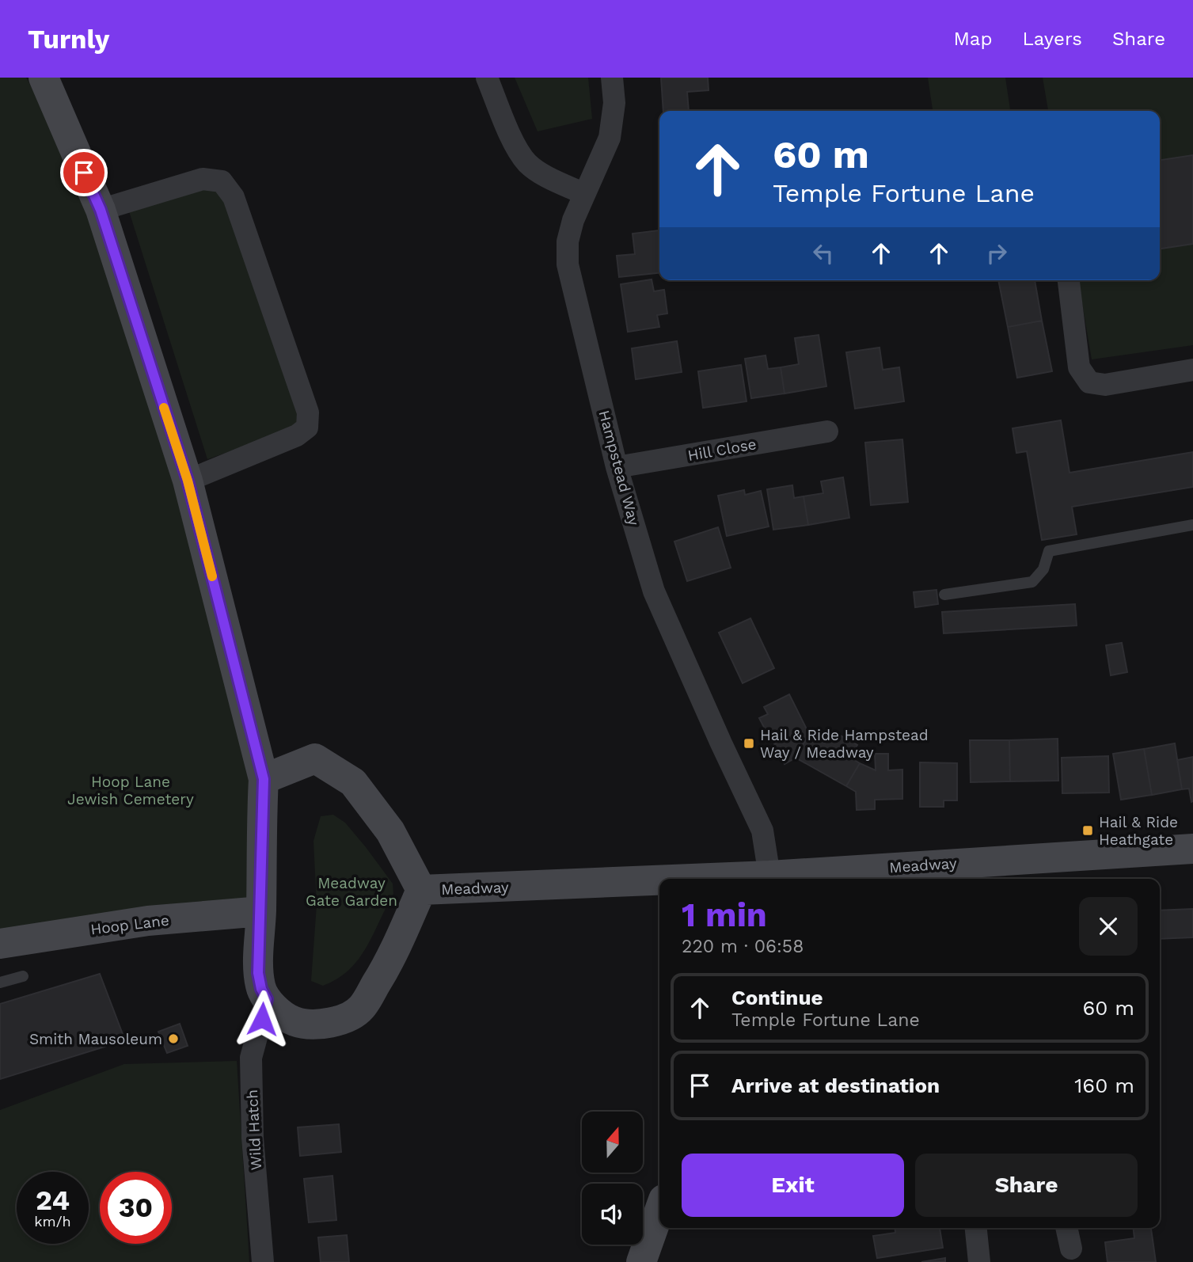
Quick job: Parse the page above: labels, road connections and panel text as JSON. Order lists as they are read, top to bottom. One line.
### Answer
{"streets":{"street":["Hill Close","Hampstead Way","Meadway","Hoop Lane","Wild Hatch"]},"crossings":[["Hill Close","Hampstead Way"]],"parks":["Hoop Lane Jewish Cemetery","Meadway Gate Garden"],"places":{"transit":["Hail & Ride Hampstead Way / Meadway","Hail & Ride Heathgate"],"other":["Smith Mausoleum"]},"north":"top","page":{"header":"Turnly","nav":["Map","Layers","Share"],"turn":["60 m","Temple Fortune Lane"],"heading":["1 min","220 m · 06:58"],"list":[{"name":"Continue","note":"Temple Fortune Lane","value":"60 m"},{"name":"Arrive at destination","value":"160 m"}],"buttons":["Exit","Share"],"speed":"24 km/h","limit":"30"}}
